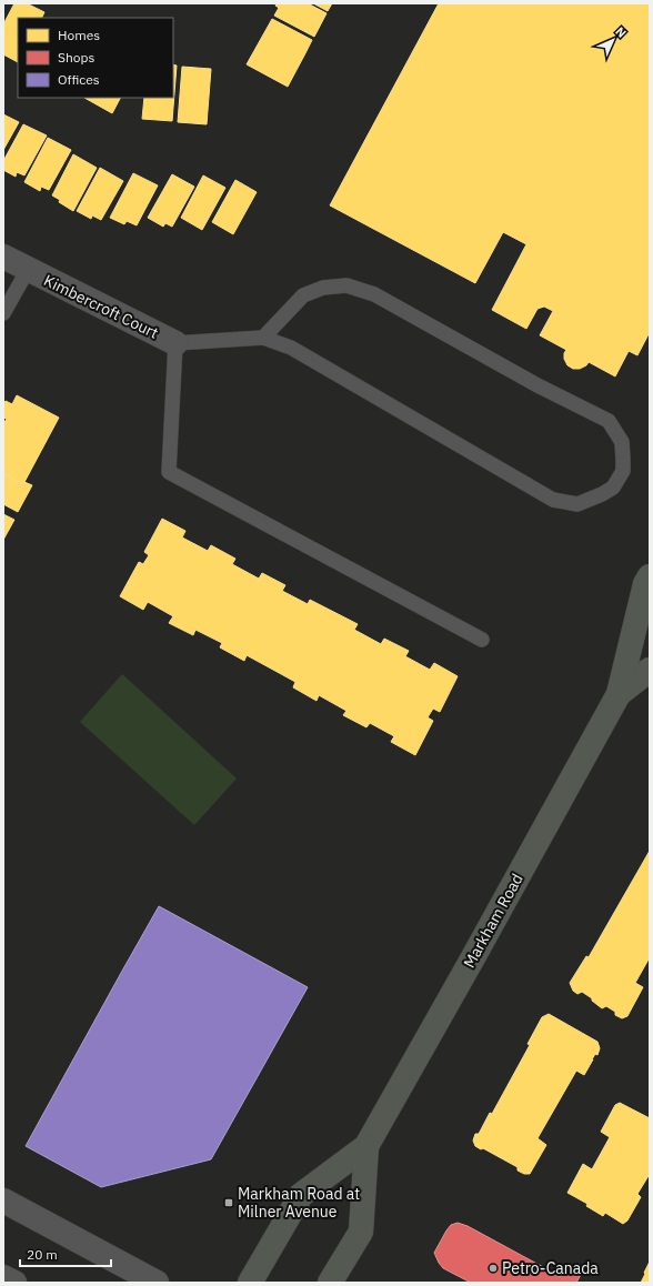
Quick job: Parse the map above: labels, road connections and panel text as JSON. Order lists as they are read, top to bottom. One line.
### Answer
{"streets":{"main road":["Markham Road"],"street":["Kimbercroft Court"]},"places":{"transit":["Markham Road at Milner Avenue"],"other":["Petro-Canada"]},"legend":["Homes","Shops","Offices"],"scale_bar":"20 m","north":"top right"}
